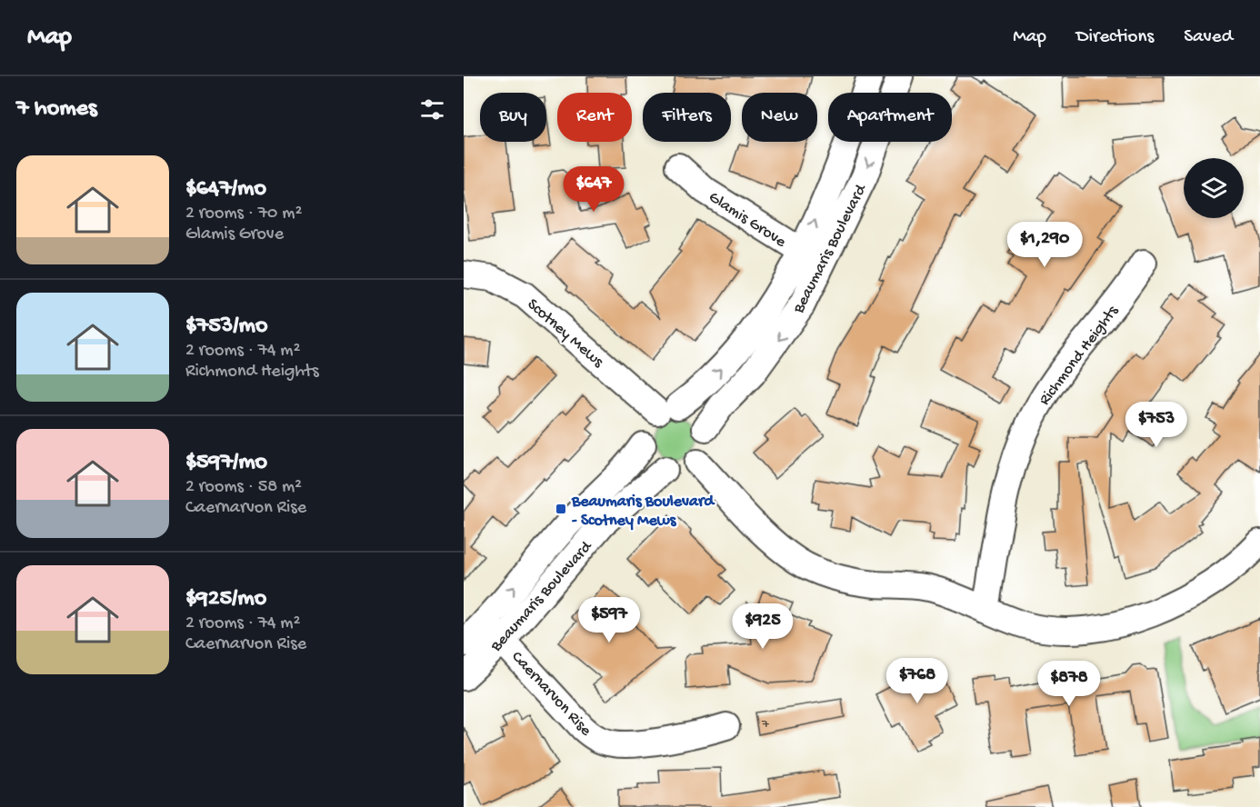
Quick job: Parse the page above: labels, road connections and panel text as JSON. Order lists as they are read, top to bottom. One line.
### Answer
{"streets":{"street":["Glamis Grove","Beaumaris Boulevard","Scotney Mews","Richmond Heights","Caernarvon Rise"]},"crossings":[["Glamis Grove","Beaumaris Boulevard"],["Beaumaris Boulevard","Scotney Mews"],["Beaumaris Boulevard","Caernarvon Rise"]],"places":{"transit":["Beaumaris Boulevard - Scotney Mews"]},"house_numbers":["7"],"page":{"header":"Map","nav":["Map","Directions","Saved"],"heading":"7 homes","chip":["Buy","Rent","Filters","New","Apartment"],"list":[{"name":"$647/mo","note":"2 rooms · 70 m² · Glamis Grove"},{"name":"$753/mo","note":"2 rooms · 74 m² · Richmond Heights"},{"name":"$597/mo","note":"2 rooms · 58 m² · Caernarvon Rise"},{"name":"$925/mo","note":"2 rooms · 74 m² · Caernarvon Rise"}],"price":["$647","$1,290","$753","$597","$925","$768","$878"]}}
